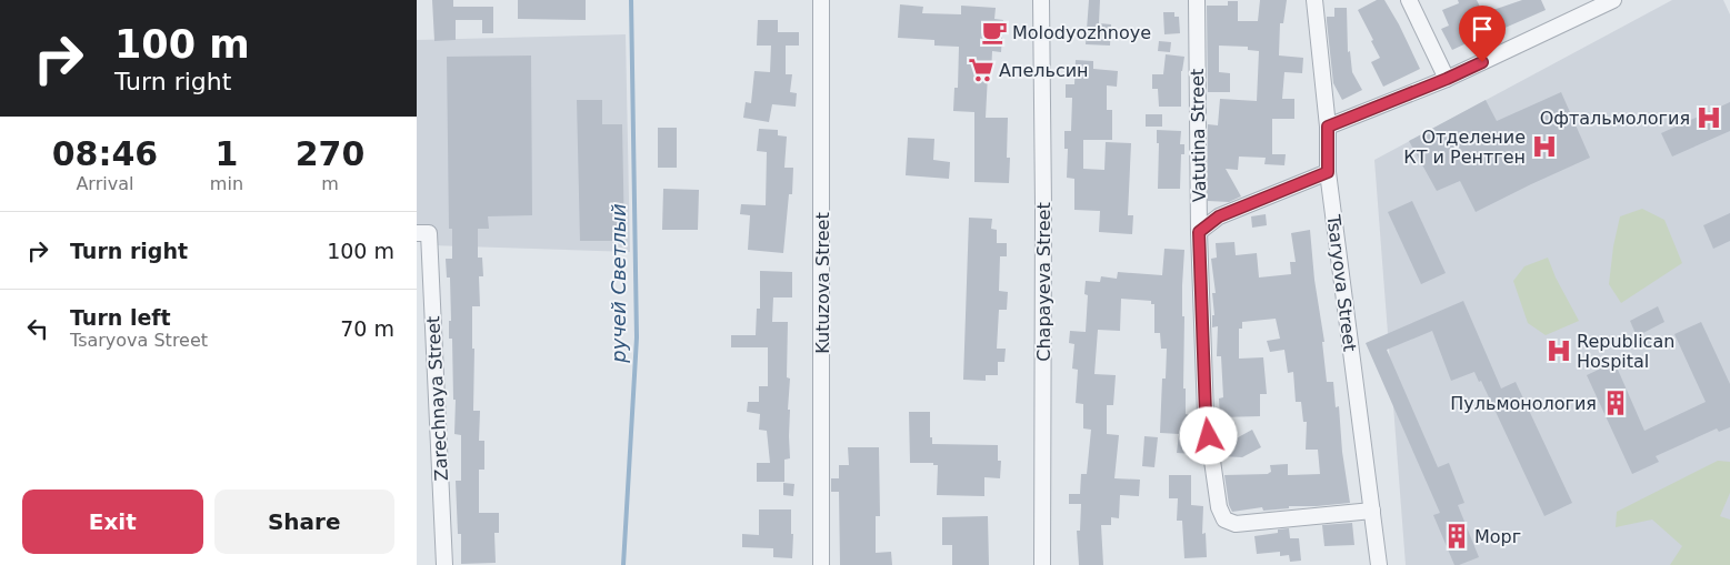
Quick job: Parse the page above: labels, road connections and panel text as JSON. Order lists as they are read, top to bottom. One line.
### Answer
{"streets":{"street":["Vatutina Street","Chapayeva Street","Kutuzova Street","Tsaryova Street","Zarechnaya Street"]},"crossings":[["Vatutina Street","Tsaryova Street"]],"water":["ручей Светлый"],"places":{"cafe":["Molodyozhnoye"],"supermarket":["Апельсин"],"hospital":["Офтальмология","Отделение КТ и Рентген","Republican Hospital"],"building":["Пульмонология","Морг"]},"page":{"turn":["100 m","Turn right"],"eta":["08:46","Arrival","1","min","270","m"],"list":[{"name":"Turn right","value":"100 m"},{"name":"Turn left","note":"Tsaryova Street","value":"70 m"}],"buttons":["Exit","Share"]}}
